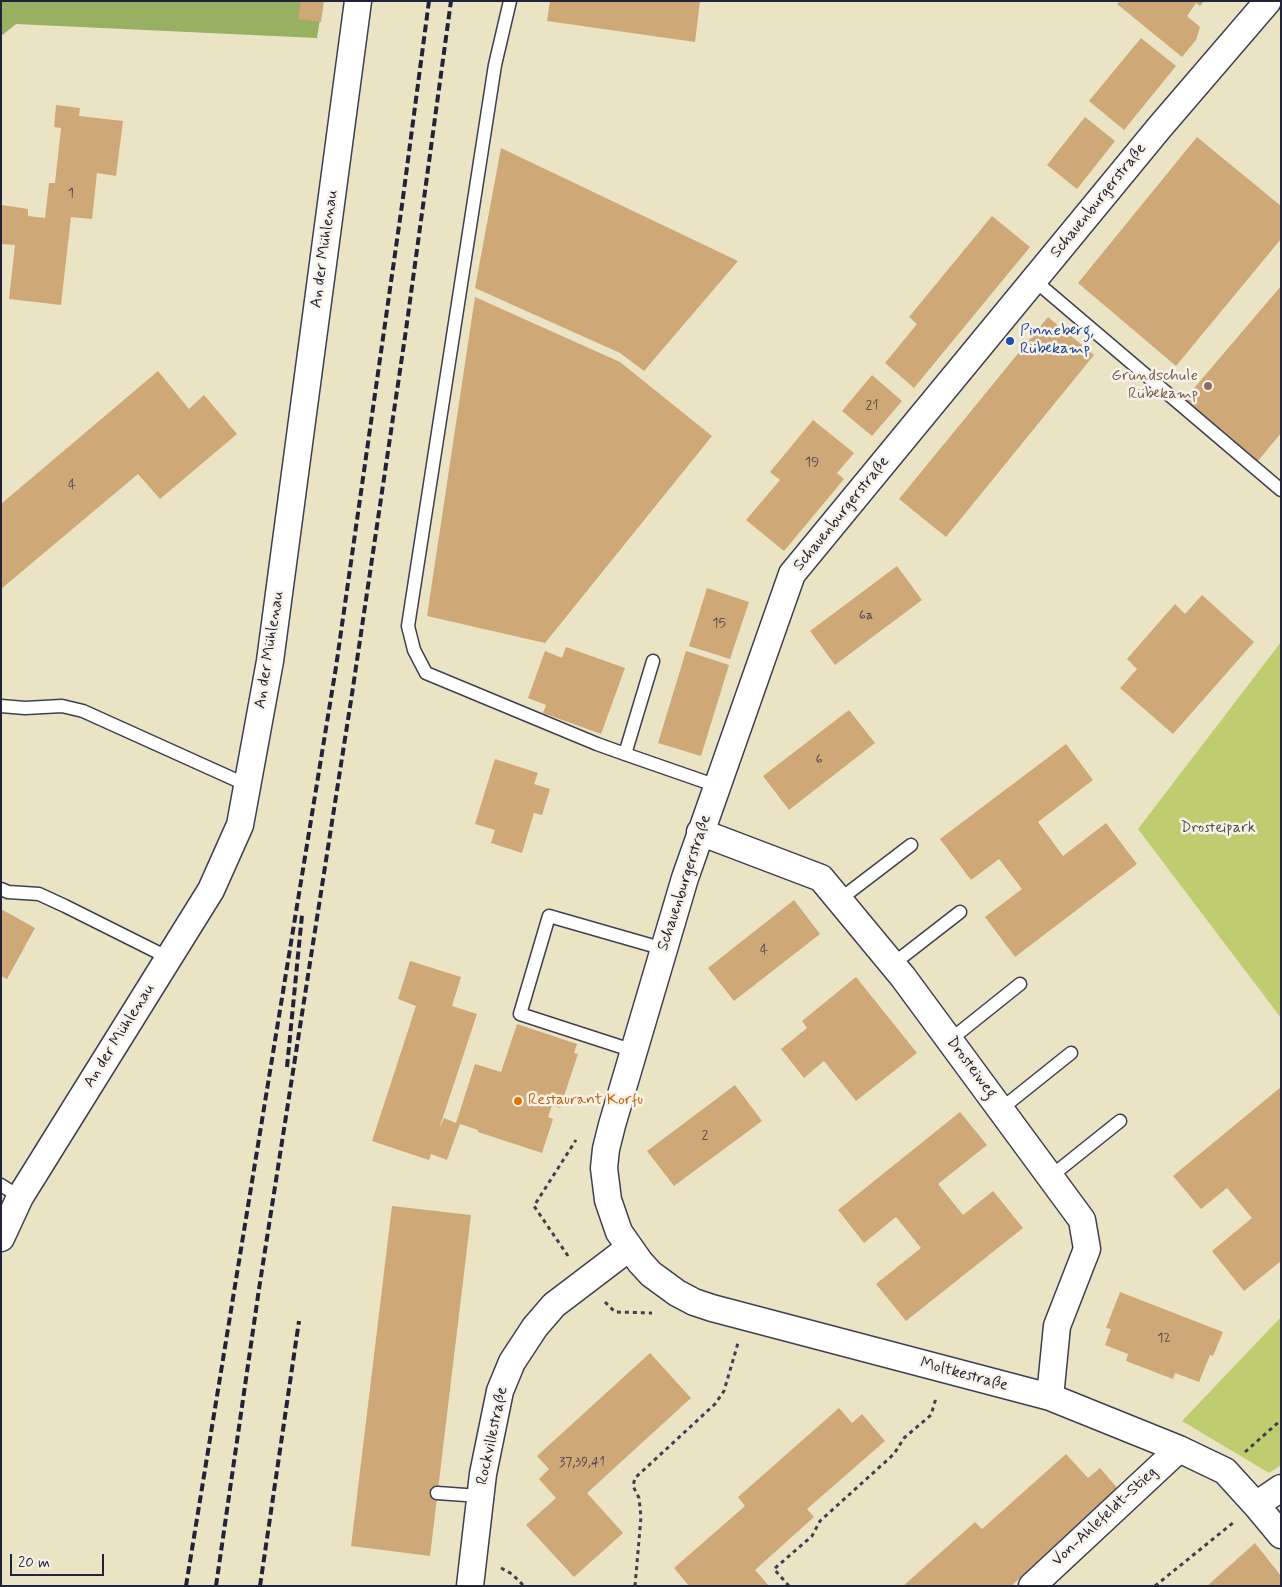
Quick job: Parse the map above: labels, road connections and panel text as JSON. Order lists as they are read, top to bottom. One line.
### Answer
{"streets":{"street":["Schauenburgerstraße","An der Mühlenau","Drosteiweg","Moltkestraße","Rockvillestraße","Von-Ahlefeldt-Stieg"]},"crossings":[["Schauenburgerstraße","Drosteiweg"],["Schauenburgerstraße","Moltkestraße"],["Schauenburgerstraße","Rockvillestraße"],["Drosteiweg","Moltkestraße"],["Moltkestraße","Rockvillestraße"],["Moltkestraße","Von-Ahlefeldt-Stieg"]],"parks":["Drosteipark"],"places":["Pinneberg, Rübekamp","Grundschule Rübekamp","Restaurant Korfu"],"house_numbers":["1","21","19","4","6a","15","6","4","2","12","37,39,41"],"scale_bar":"20 m"}
